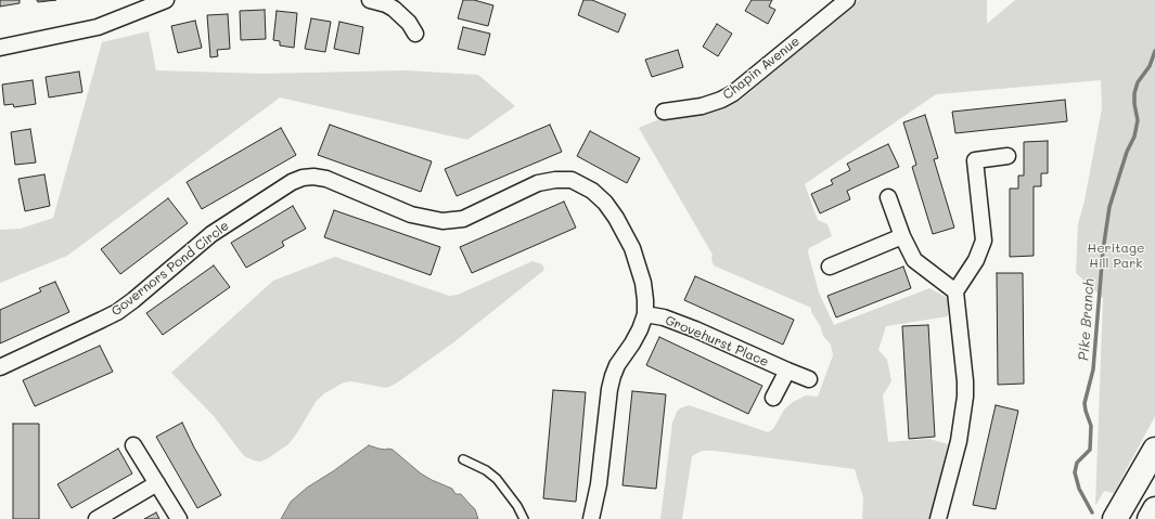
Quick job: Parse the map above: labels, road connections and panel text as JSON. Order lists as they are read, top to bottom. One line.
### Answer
{"streets":{"street":["Chapin Avenue","Governors Pond Circle","Grovehurst Place"]},"crossings":[["Governors Pond Circle","Grovehurst Place"]],"water":["Pike Branch"],"parks":["Heritage Hill Park"]}
